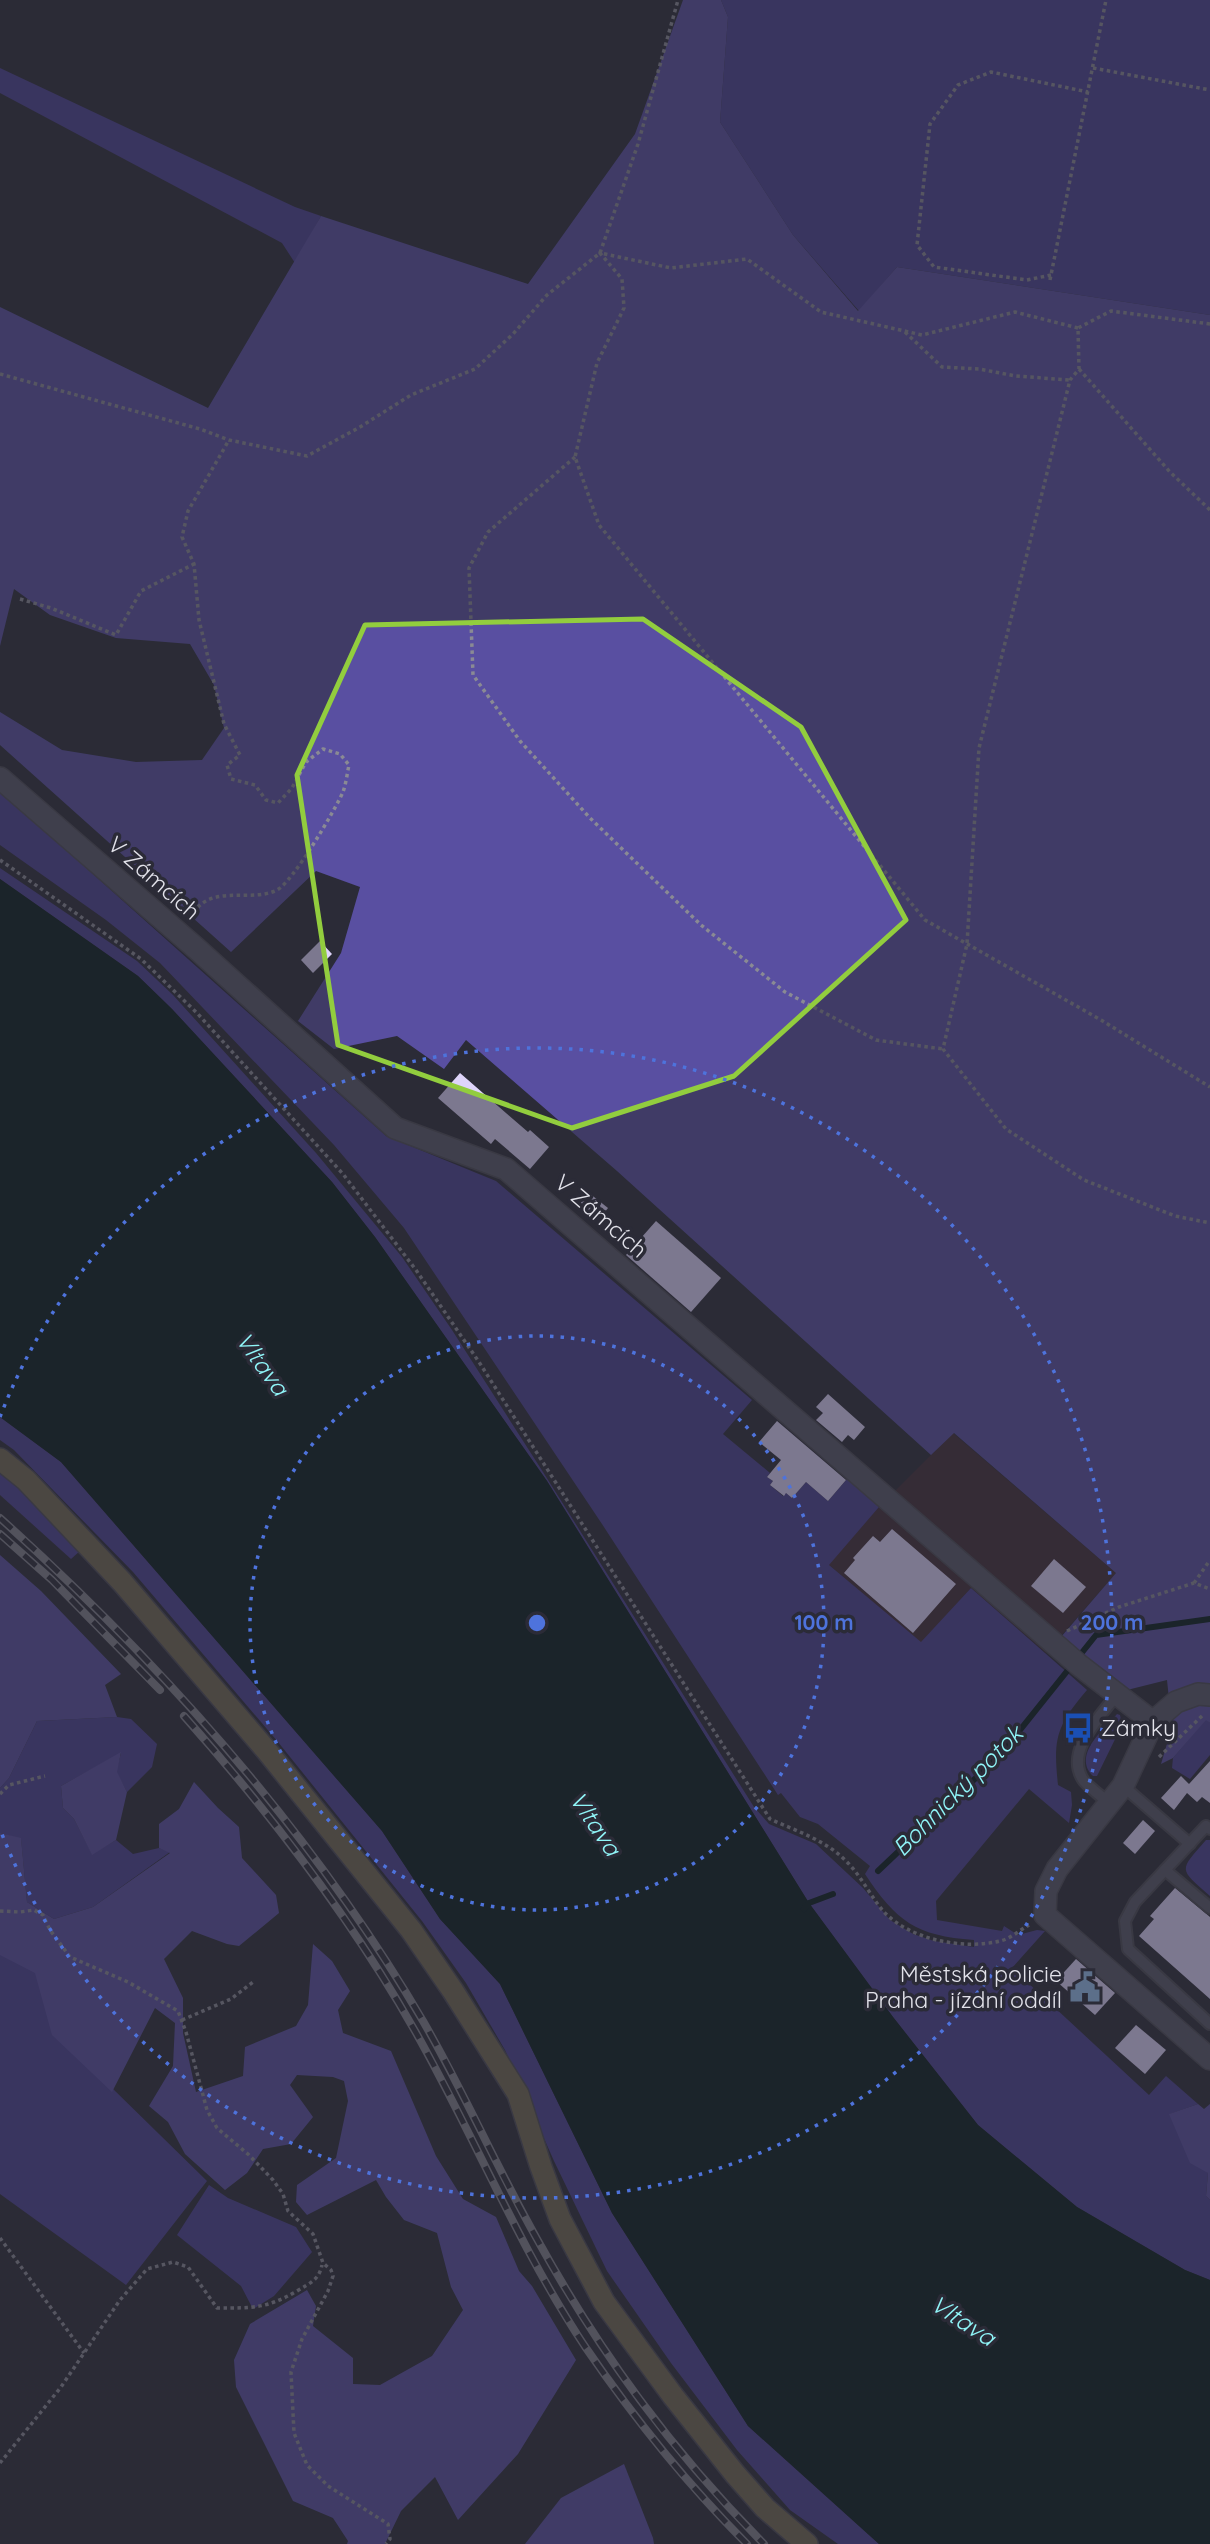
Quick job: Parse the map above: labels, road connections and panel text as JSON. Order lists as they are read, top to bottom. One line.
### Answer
{"streets":{"street":["V Zámcích"]},"water":["Vltava","Bohnický potok"],"places":{"bus stop":["Zámky"],"public building":["Městská policie Praha - jízdní oddíl"]},"rings":["100 m","200 m"]}
